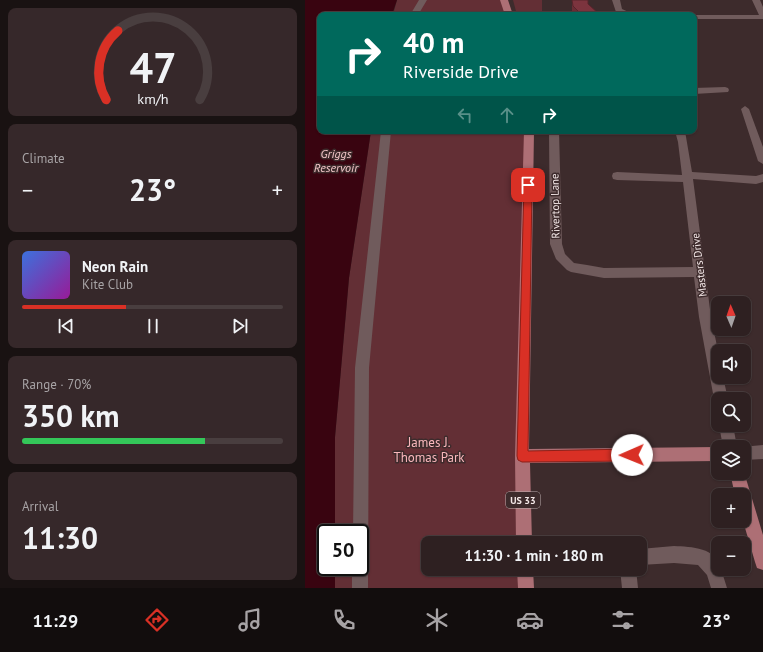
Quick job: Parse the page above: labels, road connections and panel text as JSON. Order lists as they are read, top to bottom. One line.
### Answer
{"streets":{"main road":["US 33"],"street":["Rivertop Lane","Masters Drive"]},"crossings":[["Rivertop Lane","Masters Drive"]],"water":["Griggs Reservoir"],"parks":["James J. Thomas Park"],"north":"top","page":{"turn":["40 m","Riverside Drive"],"tile":["Climate",["Range · 70%","350 km"],["Arrival","11:30"]],"heat":["−","23°","+"],"song":["Neon Rain","Kite Club"],"map_buttons":["+","−"],"limit":"50","trip":"11:30 · 1 min · 180 m","tabs":["11:29","23°"],"gauge":["47","km/h"]}}
